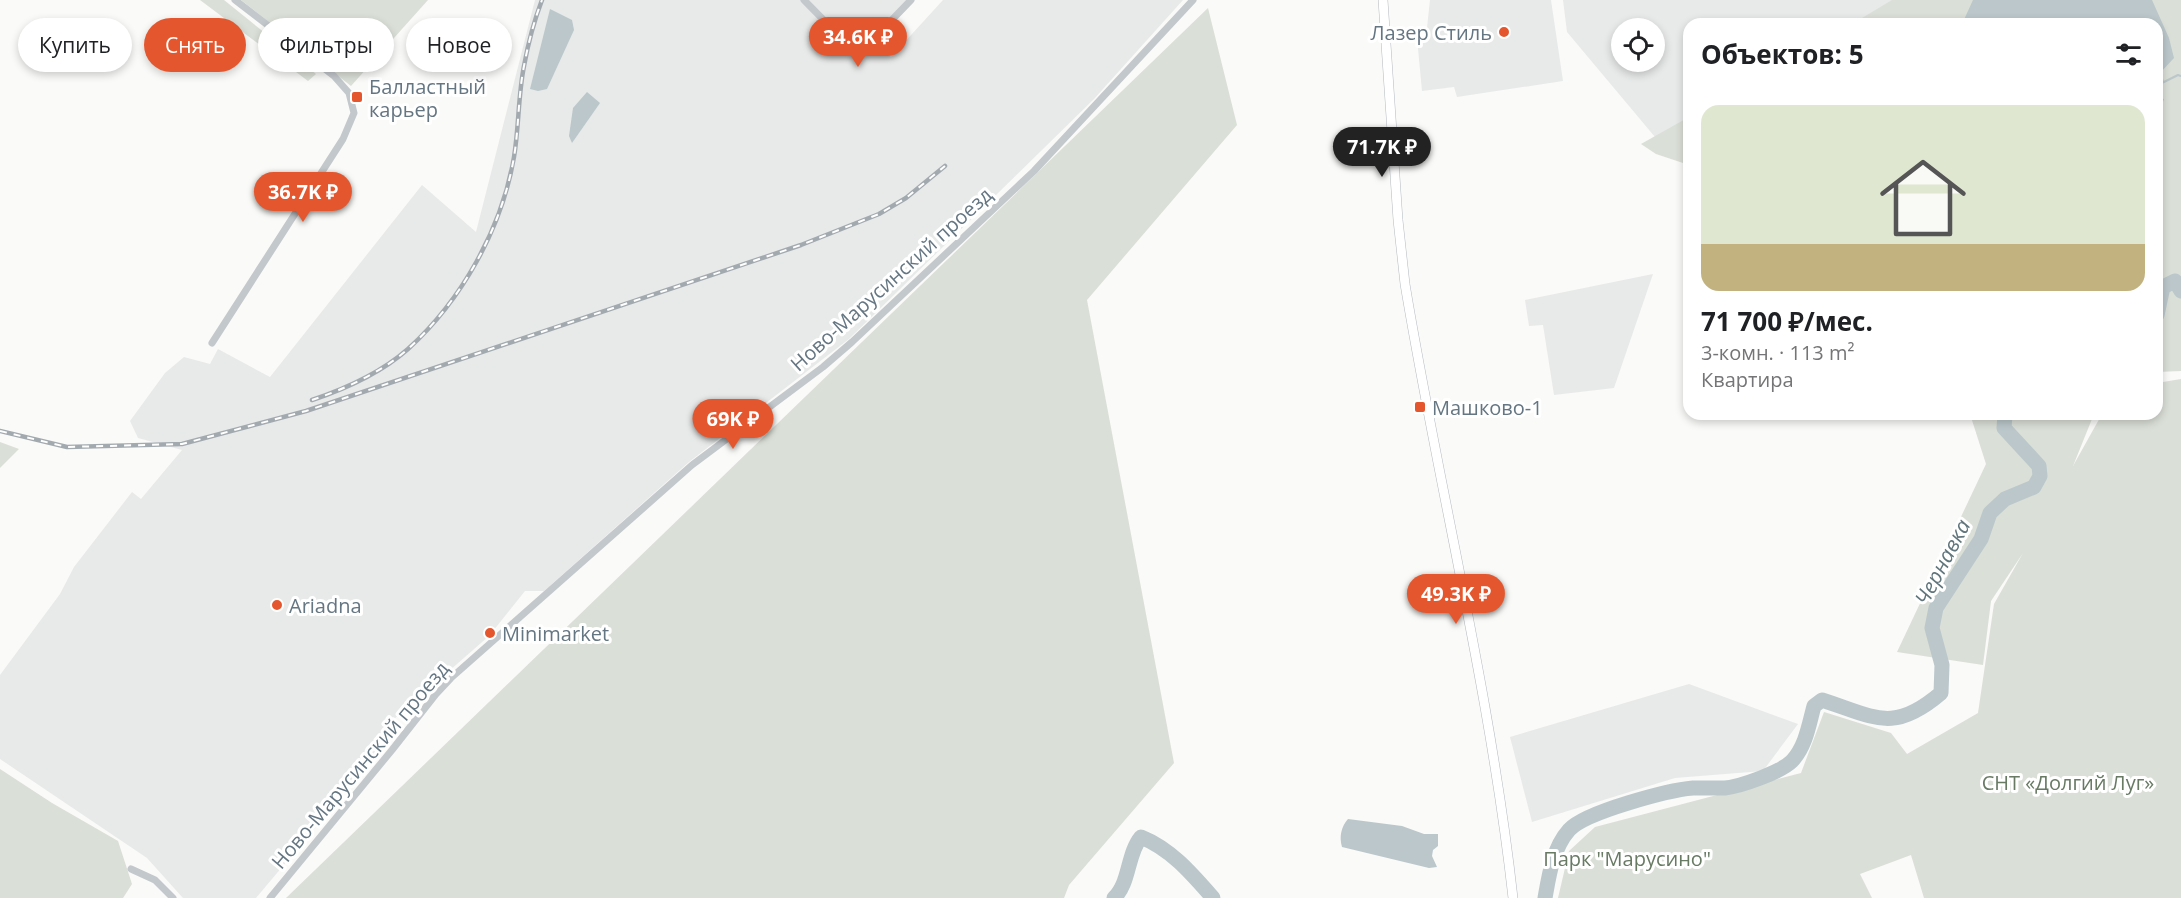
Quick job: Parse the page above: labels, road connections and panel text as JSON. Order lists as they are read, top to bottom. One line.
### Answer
{"streets":{"street":["Ново-Марусинский проезд"]},"water":["Чернавка"],"parks":["СНТ «Долгий Луг»","Парк \"Марусино\""],"places":{"other":["Лазер Стиль","Ariadna","Minimarket"],"transit":["Балластный карьер","Машково-1"]},"page":{"price":["34.6K ₽","71.7K ₽","36.7K ₽","69K ₽","49.3K ₽"],"chip":["Купить","Снять","Фильтры","Новое"],"heading":"Объектов: 5","list":[{"name":"71 700 ₽/мес.","note":"3-комн. · 113 m² · Квартира"}]}}
